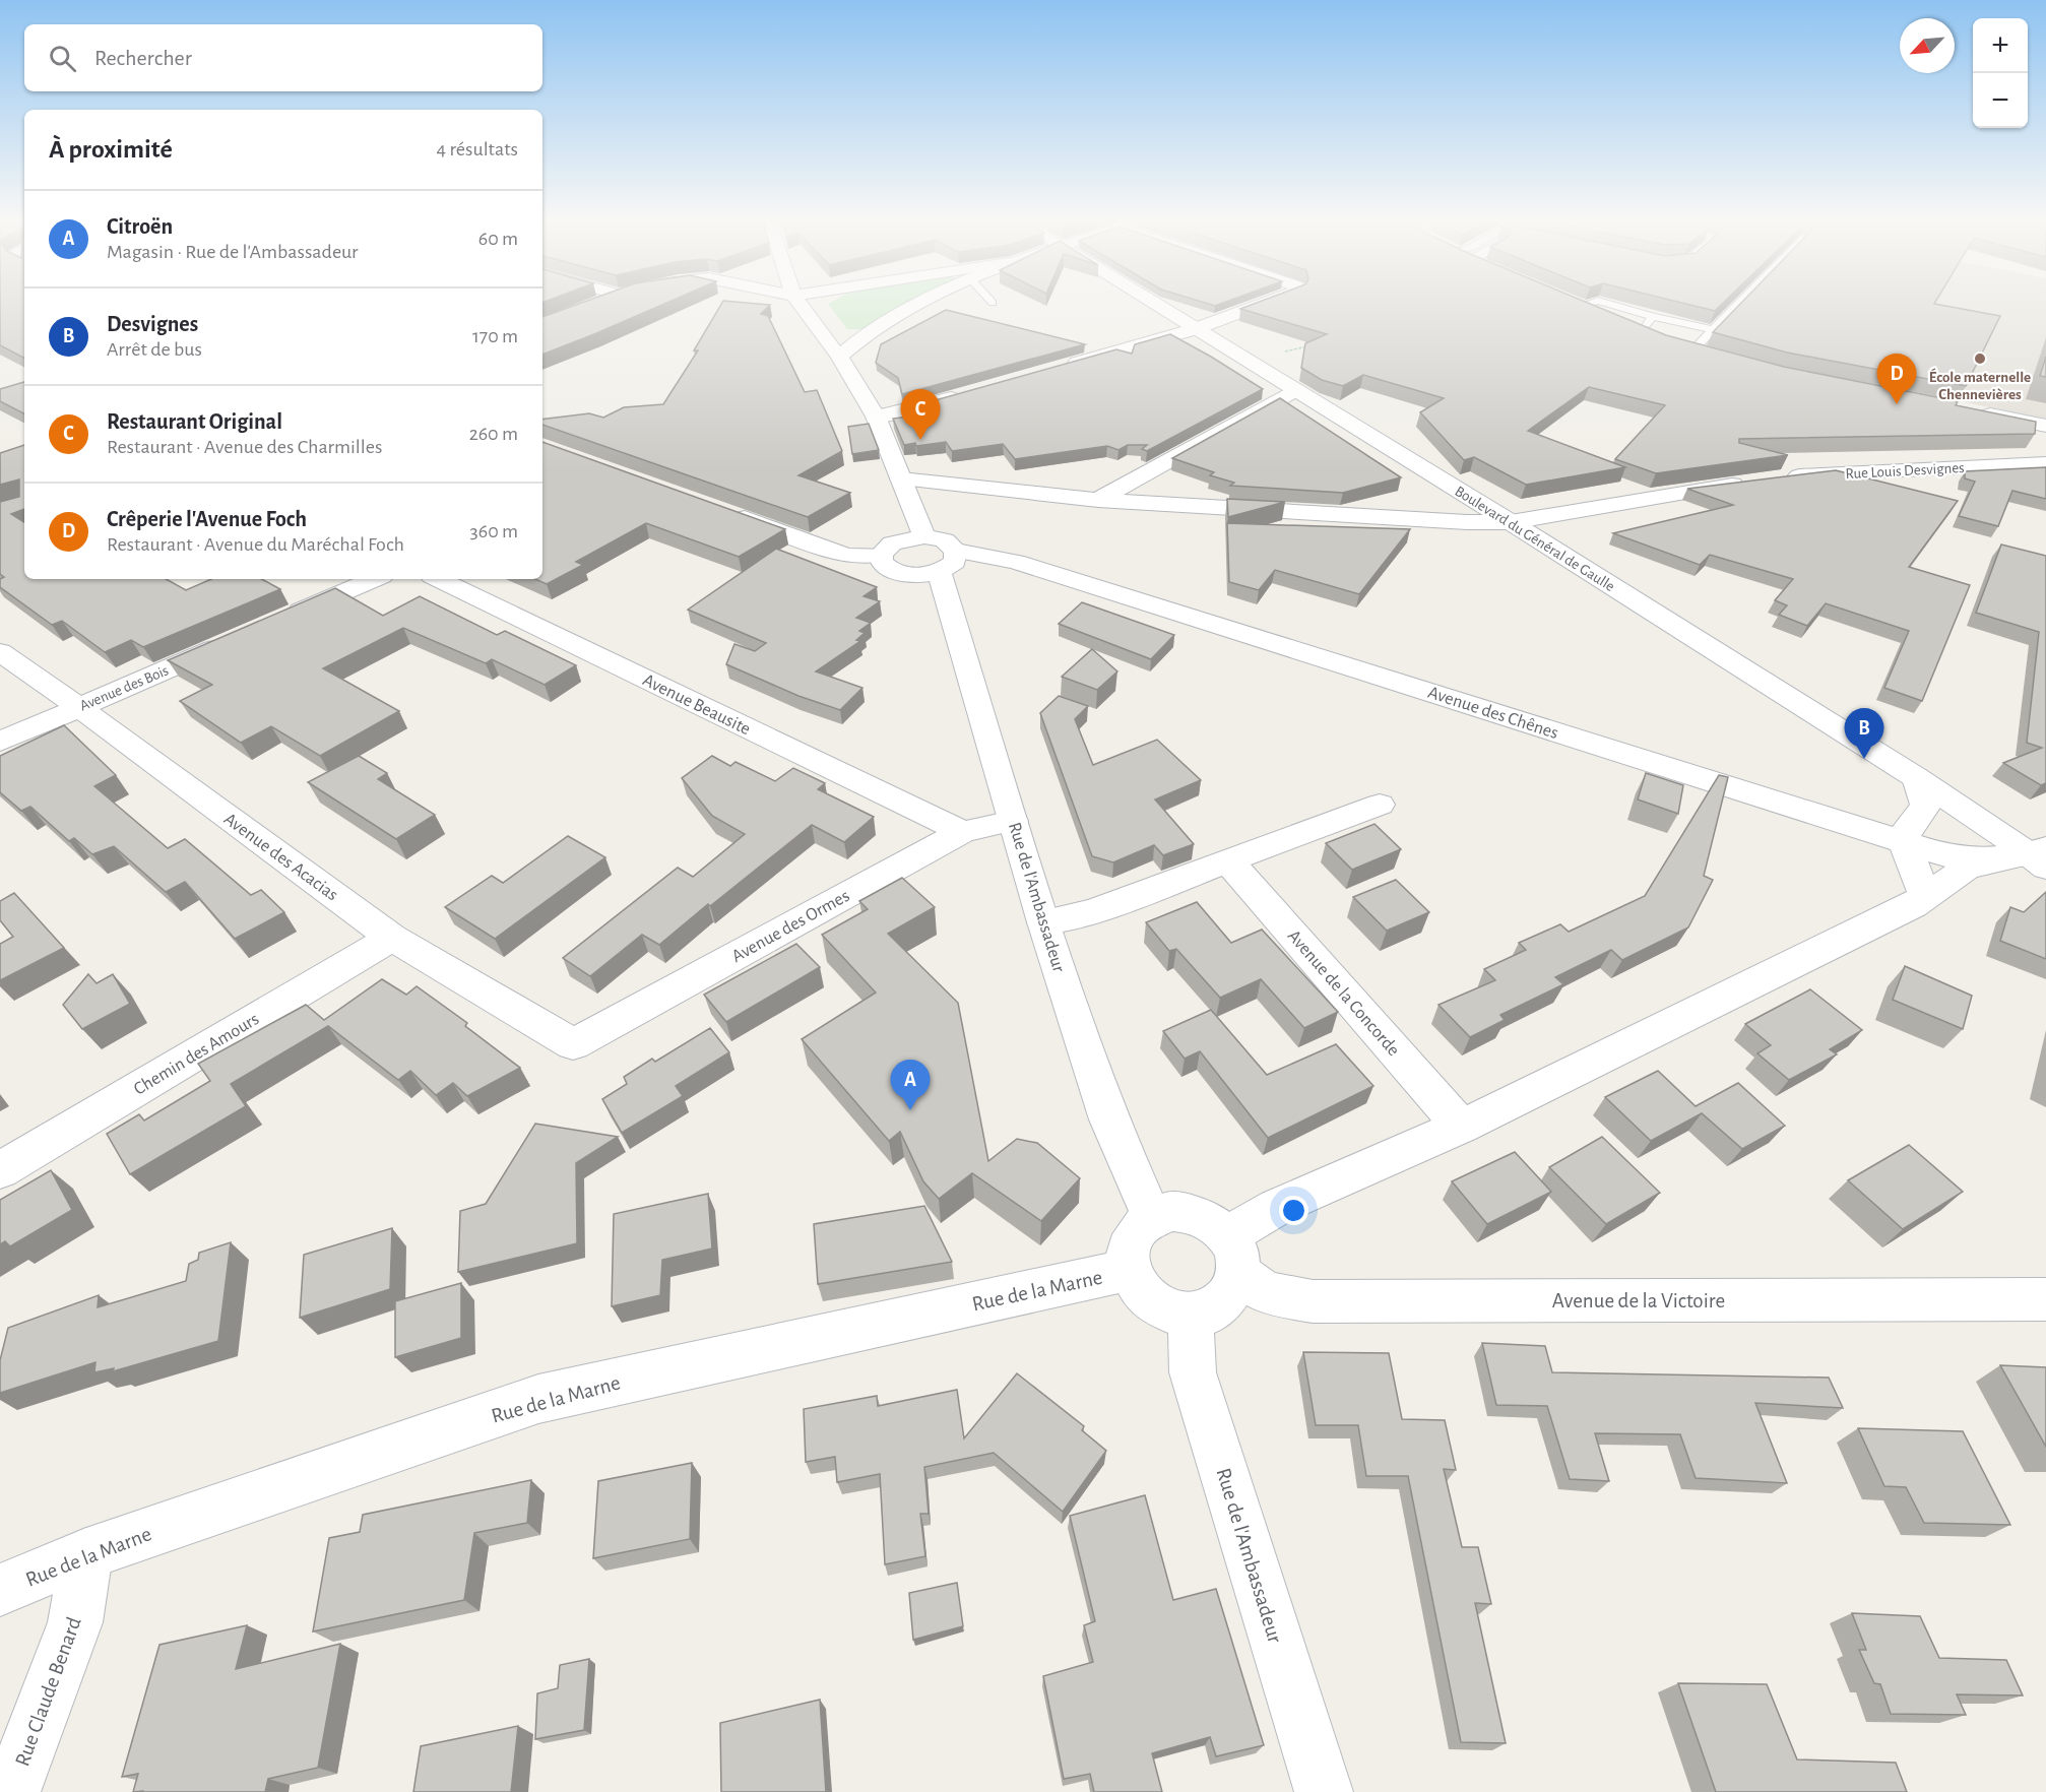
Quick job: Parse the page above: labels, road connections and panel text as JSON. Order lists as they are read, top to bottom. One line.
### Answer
{"streets":{"street":["Rue Louis Desvignes","Boulevard du Général de Gaulle","Avenue des Bois","Avenue Beausite","Avenue des Chênes","Avenue des Acacias","Rue de l'Ambassadeur","Avenue des Ormes","Avenue de la Concorde","Chemin des Amours","Rue de la Marne","Avenue de la Victoire","Rue Claude Benard"]},"crossings":[["Boulevard du Général de Gaulle","Avenue des Chênes"],["Avenue des Bois","Avenue des Acacias"],["Avenue Beausite","Avenue des Ormes"],["Avenue des Chênes","Rue de l'Ambassadeur"],["Avenue des Acacias","Avenue des Ormes"],["Avenue des Acacias","Chemin des Amours"],["Rue de l'Ambassadeur","Avenue des Ormes"],["Rue de l'Ambassadeur","Rue de la Marne"],["Rue de l'Ambassadeur","Avenue de la Victoire"],["Rue de la Marne","Avenue de la Victoire"],["Rue de la Marne","Rue Claude Benard"]],"places":["École maternelle Chennevières"],"north":"bottom left","page":{"map_buttons":["+","−"],"search":"Rechercher","heading":["À proximité","4 résultats"],"list":[{"mark":"A","name":"Citroën","note":"Magasin · Rue de l'Ambassadeur","value":"60 m"},{"mark":"B","name":"Desvignes","note":"Arrêt de bus","value":"170 m"},{"mark":"C","name":"Restaurant Original","note":"Restaurant · Avenue des Charmilles","value":"260 m"},{"mark":"D","name":"Crêperie l'Avenue Foch","note":"Restaurant · Avenue du Maréchal Foch","value":"360 m"}],"pins":["D","C","B","A"]}}
